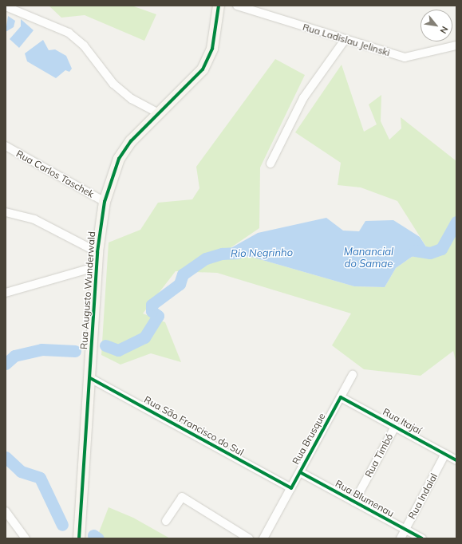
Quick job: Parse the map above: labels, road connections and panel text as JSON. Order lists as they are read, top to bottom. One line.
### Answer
{"streets":{"main road":["Rua Augusto Wunderwald"],"street":["Rua Ladislau Jelinski","Rua Carlos Taschek","Rua Itajaí","Rua São Francisco do Sul","Rua Brusque","Rua Timbó","Rua Indaial","Rua Blumenau"]},"crossings":[["Rua Carlos Taschek","Rua Augusto Wunderwald"],["Rua Augusto Wunderwald","Rua São Francisco do Sul"],["Rua Itajaí","Rua Brusque"],["Rua Itajaí","Rua Timbó"],["Rua Itajaí","Rua Indaial"],["Rua São Francisco do Sul","Rua Brusque"],["Rua Brusque","Rua Blumenau"],["Rua Timbó","Rua Blumenau"],["Rua Indaial","Rua Blumenau"]],"water":["Manancial do Samae","Rio Negrinho"],"north":"bottom right"}
